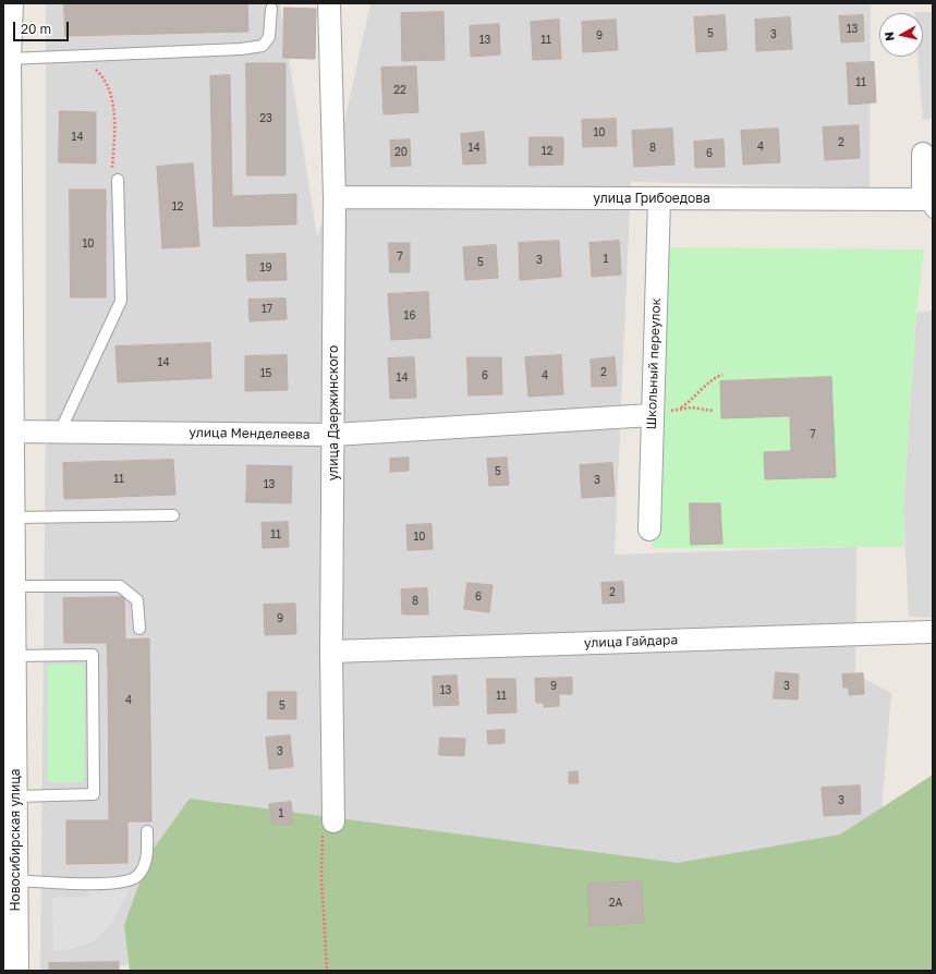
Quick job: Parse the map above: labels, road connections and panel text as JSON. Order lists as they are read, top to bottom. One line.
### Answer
{"streets":{"street":["улица Грибоедова","Школьный переулок","улица Дзержинского","улица Менделеева","улица Гайдара","Новосибирская улица"]},"crossings":[["улица Грибоедова","Школьный переулок"],["улица Грибоедова","улица Дзержинского"],["Школьный переулок","улица Менделеева"],["улица Дзержинского","улица Менделеева"],["улица Дзержинского","улица Гайдара"],["улица Менделеева","Новосибирская улица"]],"house_numbers":["13","5","3","9","13","11","11","22","23","10","14","2","4","14","8","12","20","6","12","10","7","1","3","5","19","17","16","14","2","15","6","4","14","7","5","11","3","13","11","10","2","6","8","9","9","3","13","11","4","5","3","3","1","2А"],"scale_bar":"20 m","north":"left"}
